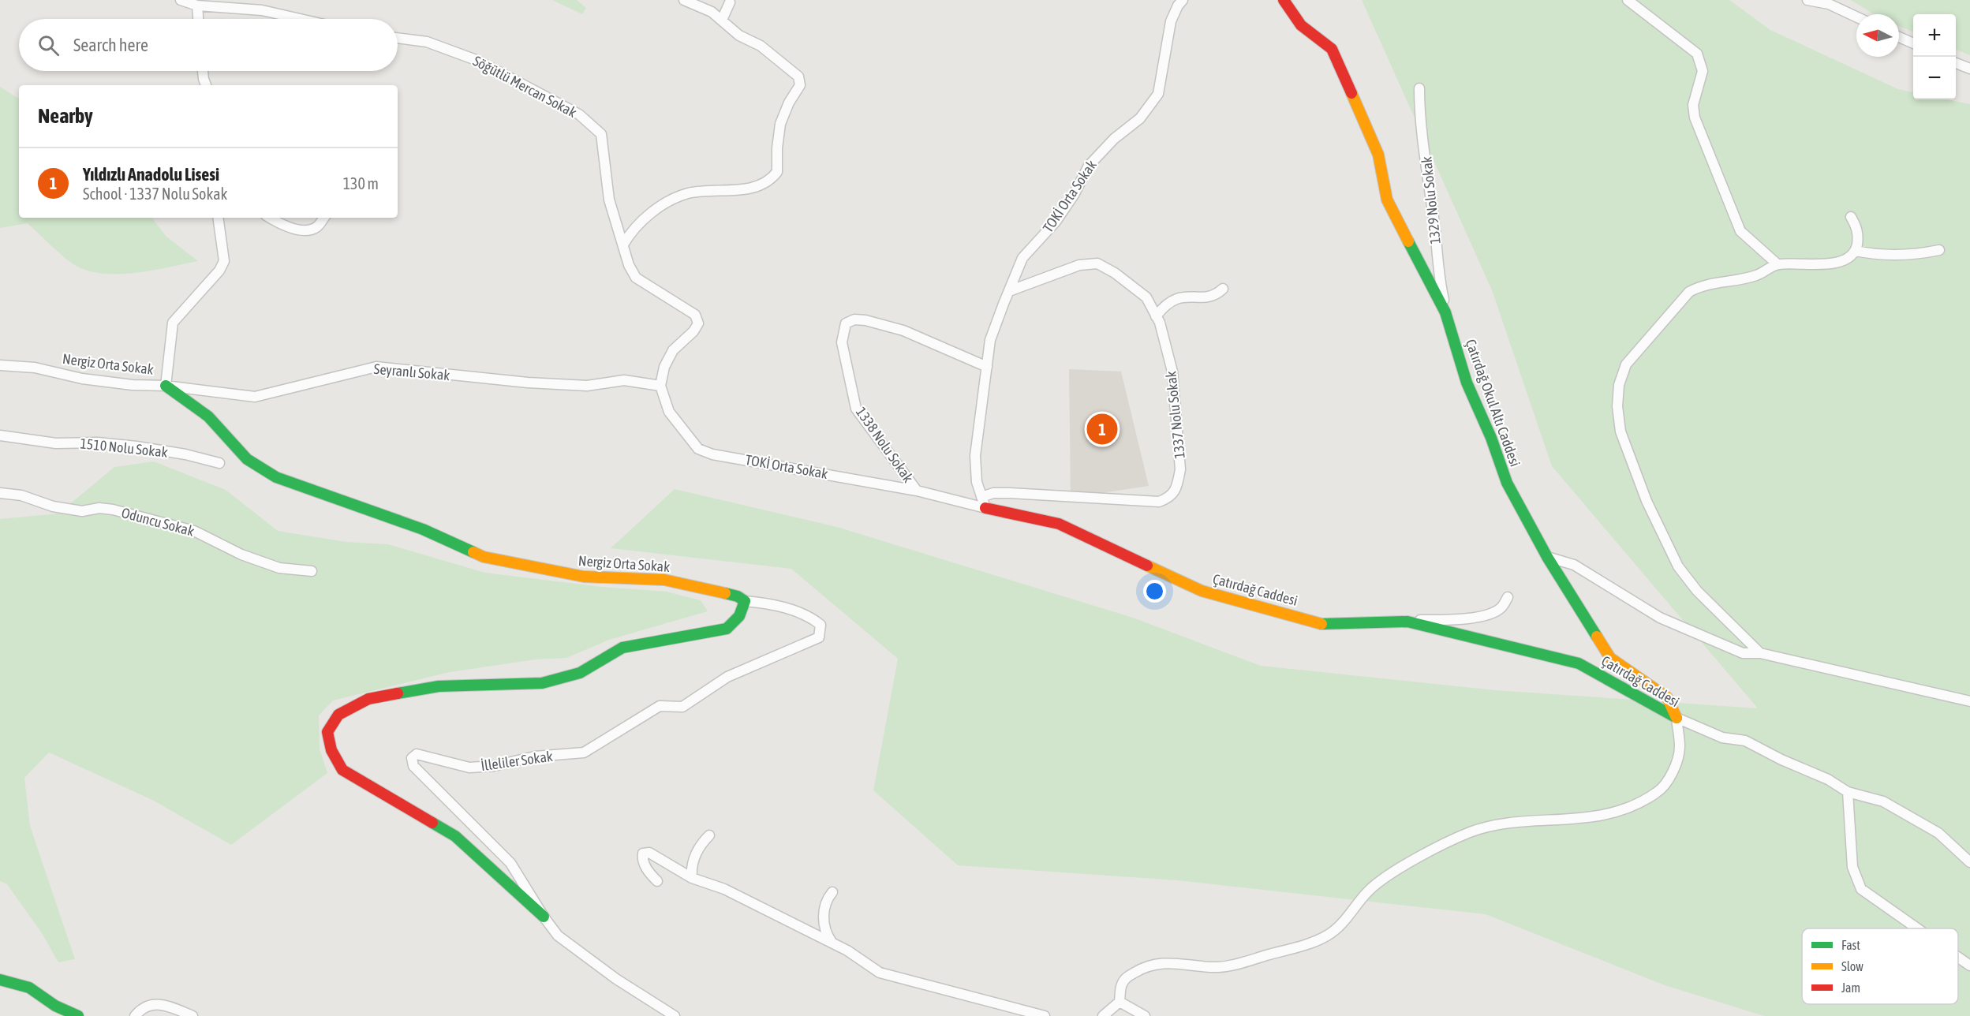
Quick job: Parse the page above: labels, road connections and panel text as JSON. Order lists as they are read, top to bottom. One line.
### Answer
{"streets":{"street":["Söğütlü Mercan Sokak","TOKİ Orta Sokak","1329 Nolu Sokak","Nergiz Orta Sokak","Seyranlı Sokak","Çatırdağ Okul Altı Caddesi","1337 Nolu Sokak","1338 Nolu Sokak","1510 Nolu Sokak","Oduncu Sokak","Çatırdağ Caddesi","İlleliler Sokak"]},"crossings":[["TOKİ Orta Sokak","Seyranlı Sokak"],["TOKİ Orta Sokak","1337 Nolu Sokak"],["TOKİ Orta Sokak","1338 Nolu Sokak"],["TOKİ Orta Sokak","Çatırdağ Caddesi"],["1329 Nolu Sokak","Çatırdağ Okul Altı Caddesi"],["Nergiz Orta Sokak","Seyranlı Sokak"],["Nergiz Orta Sokak","İlleliler Sokak"],["Çatırdağ Okul Altı Caddesi","Çatırdağ Caddesi"]],"legend":["Fast","Slow","Jam"],"north":"left","page":{"map_buttons":["+","−"],"search":"Search here","heading":"Nearby","list":[{"mark":"1","name":"Yıldızlı Anadolu Lisesi","note":"School · 1337 Nolu Sokak","value":"130 m"}],"pins":"1"}}
